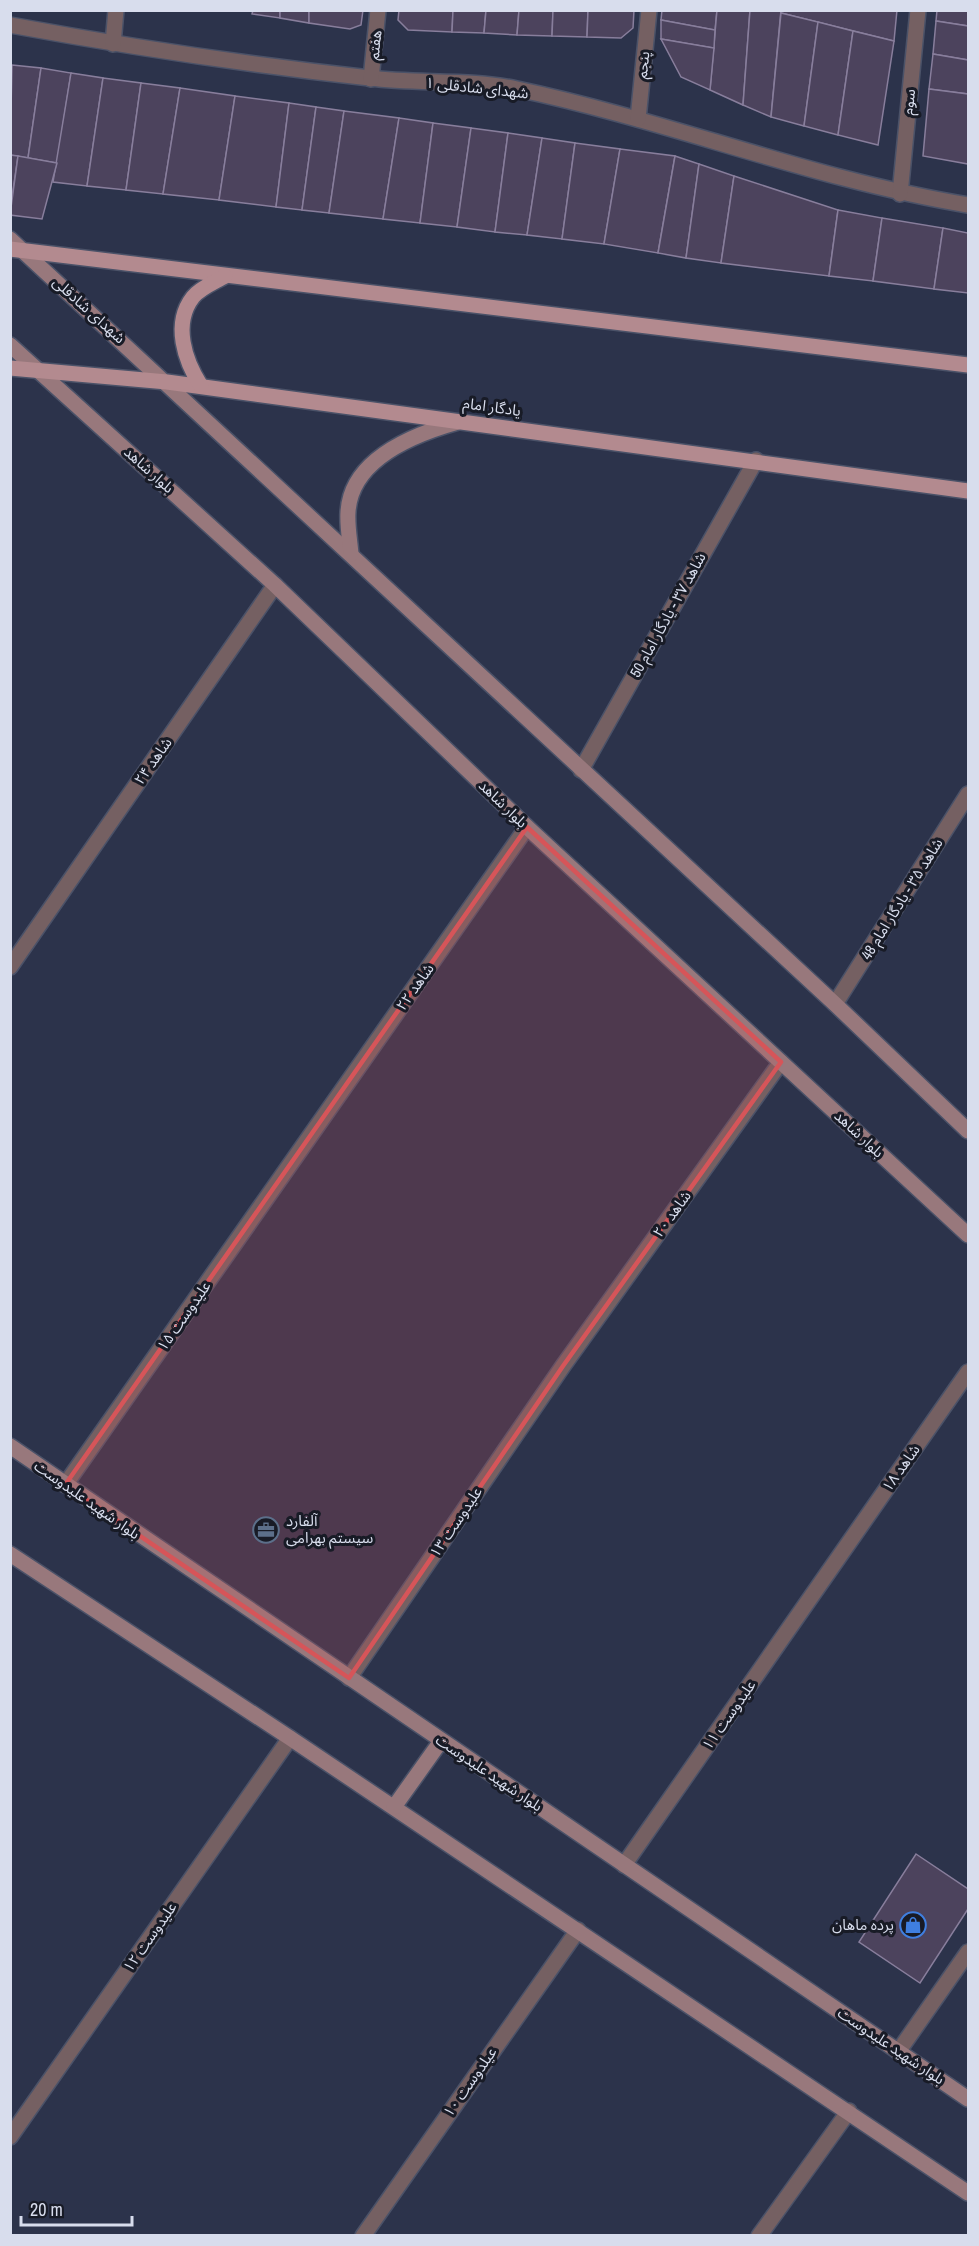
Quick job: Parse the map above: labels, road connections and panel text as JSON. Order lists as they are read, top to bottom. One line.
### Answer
{"streets":{"main road":["شهدای شادقلی","یادگار امام","بلوار شاهد","بلوار شهید علیدوست"],"street":["هفتم","پنجم","شهدای شادقلی ۱","سوم","شاهد ۳۷ - یادگار امام 50","شاهد ۲۴","شاهد ۳۵ - یادگار امام 48","شاهد ۲۲","شاهد ۲۰","علیدوست ۱۵","شاهد ۱۸","علیدوست ۱۳","علیدوست ۱۱","علیدوست ۱۲","عیلدوست ۱۰"]},"crossings":[["هفتم","شهدای شادقلی ۱"],["پنجم","شهدای شادقلی ۱"],["شهدای شادقلی ۱","سوم"],["شهدای شادقلی","یادگار امام"],["یادگار امام","بلوار شاهد"],["یادگار امام","شاهد ۳۷ - یادگار امام 50"],["بلوار شاهد","شاهد ۲۴"],["بلوار شاهد","شاهد ۲۲"],["بلوار شاهد","شاهد ۲۰"],["شاهد ۲۲","علیدوست ۱۵"],["شاهد ۲۰","علیدوست ۱۳"],["علیدوست ۱۵","بلوار شهید علیدوست"],["شاهد ۱۸","علیدوست ۱۱"],["بلوار شهید علیدوست","علیدوست ۱۳"],["بلوار شهید علیدوست","علیدوست ۱۱"]],"places":{"office":["آلفارد سیستم بهرامی"],"shop":["پرده ماهان"]},"scale_bar":"20 m"}
